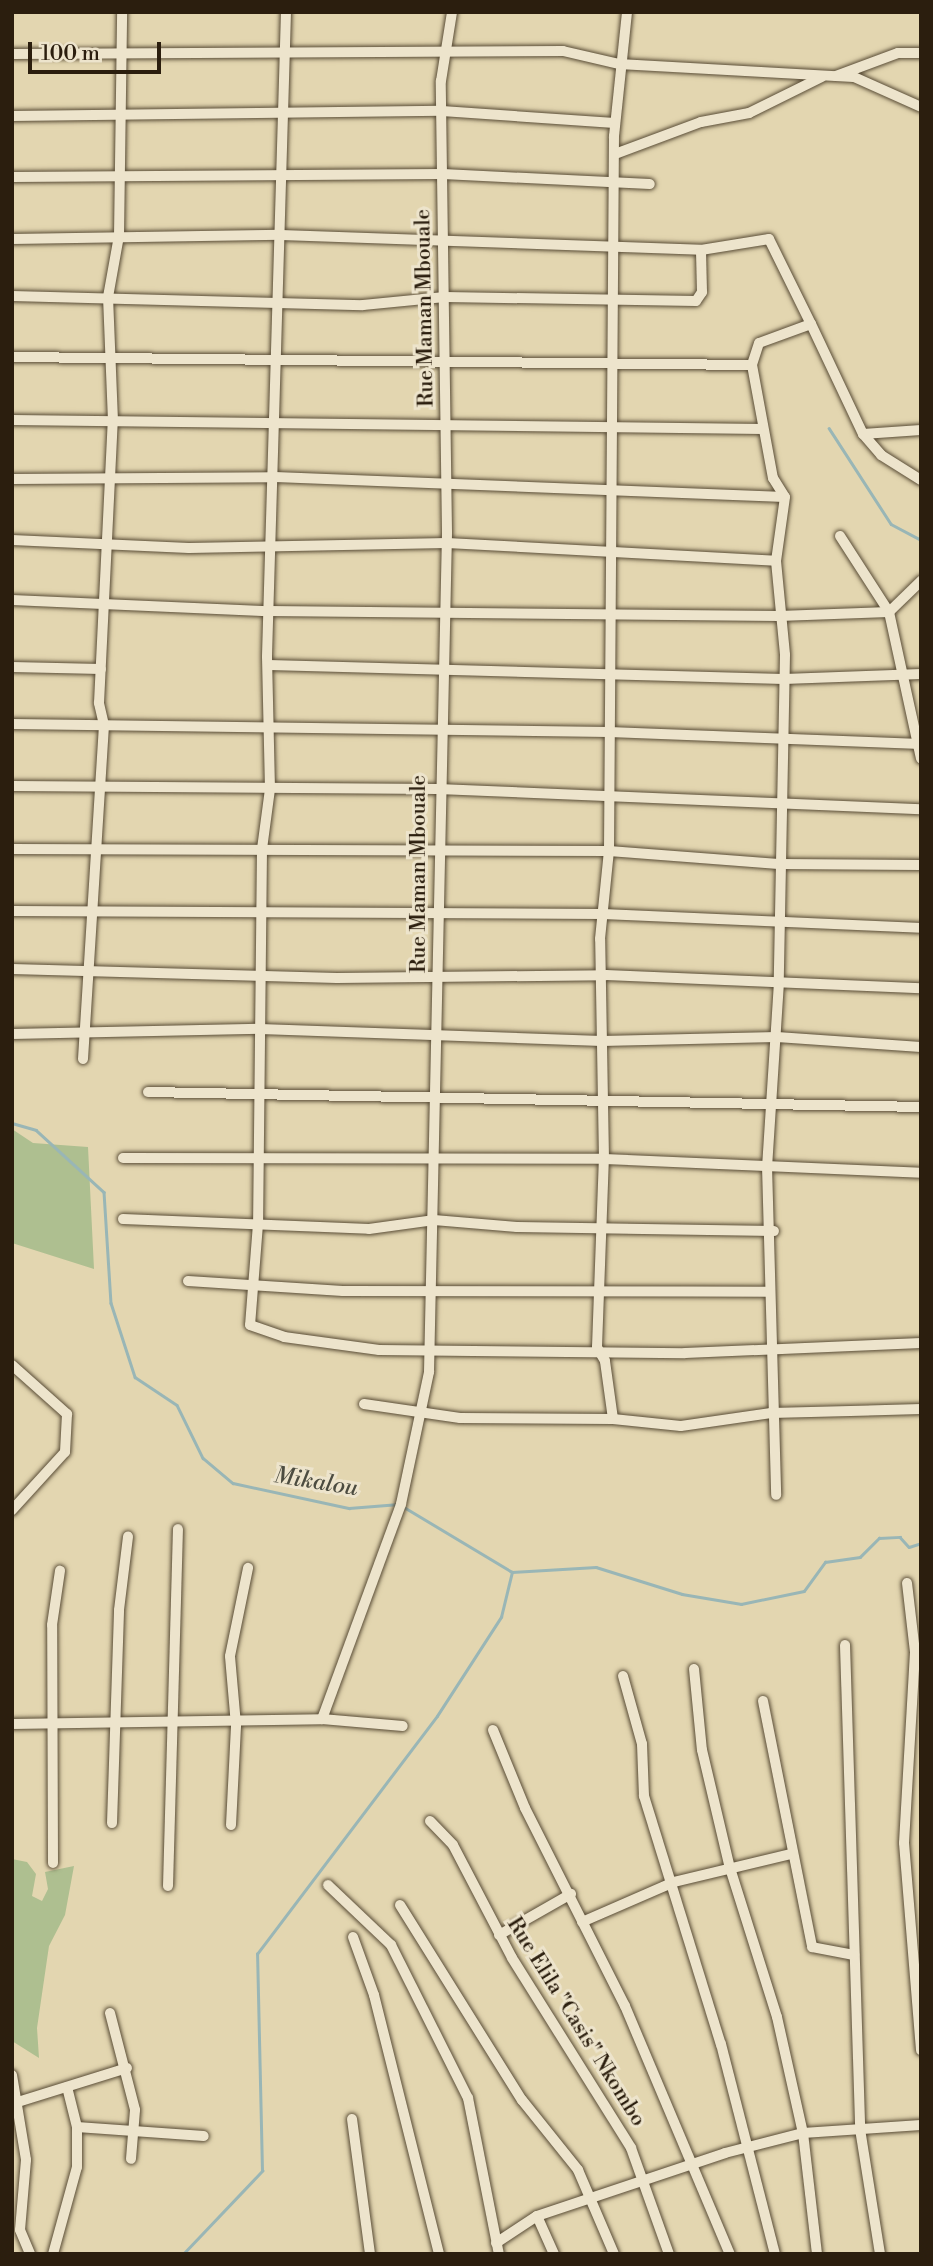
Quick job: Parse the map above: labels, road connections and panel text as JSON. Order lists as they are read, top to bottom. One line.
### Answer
{"streets":{"street":["Rue Maman Mbouale","Rue Elila \"Casis\" Nkombo"]},"water":["Mikalou"],"scale_bar":"100 m"}
